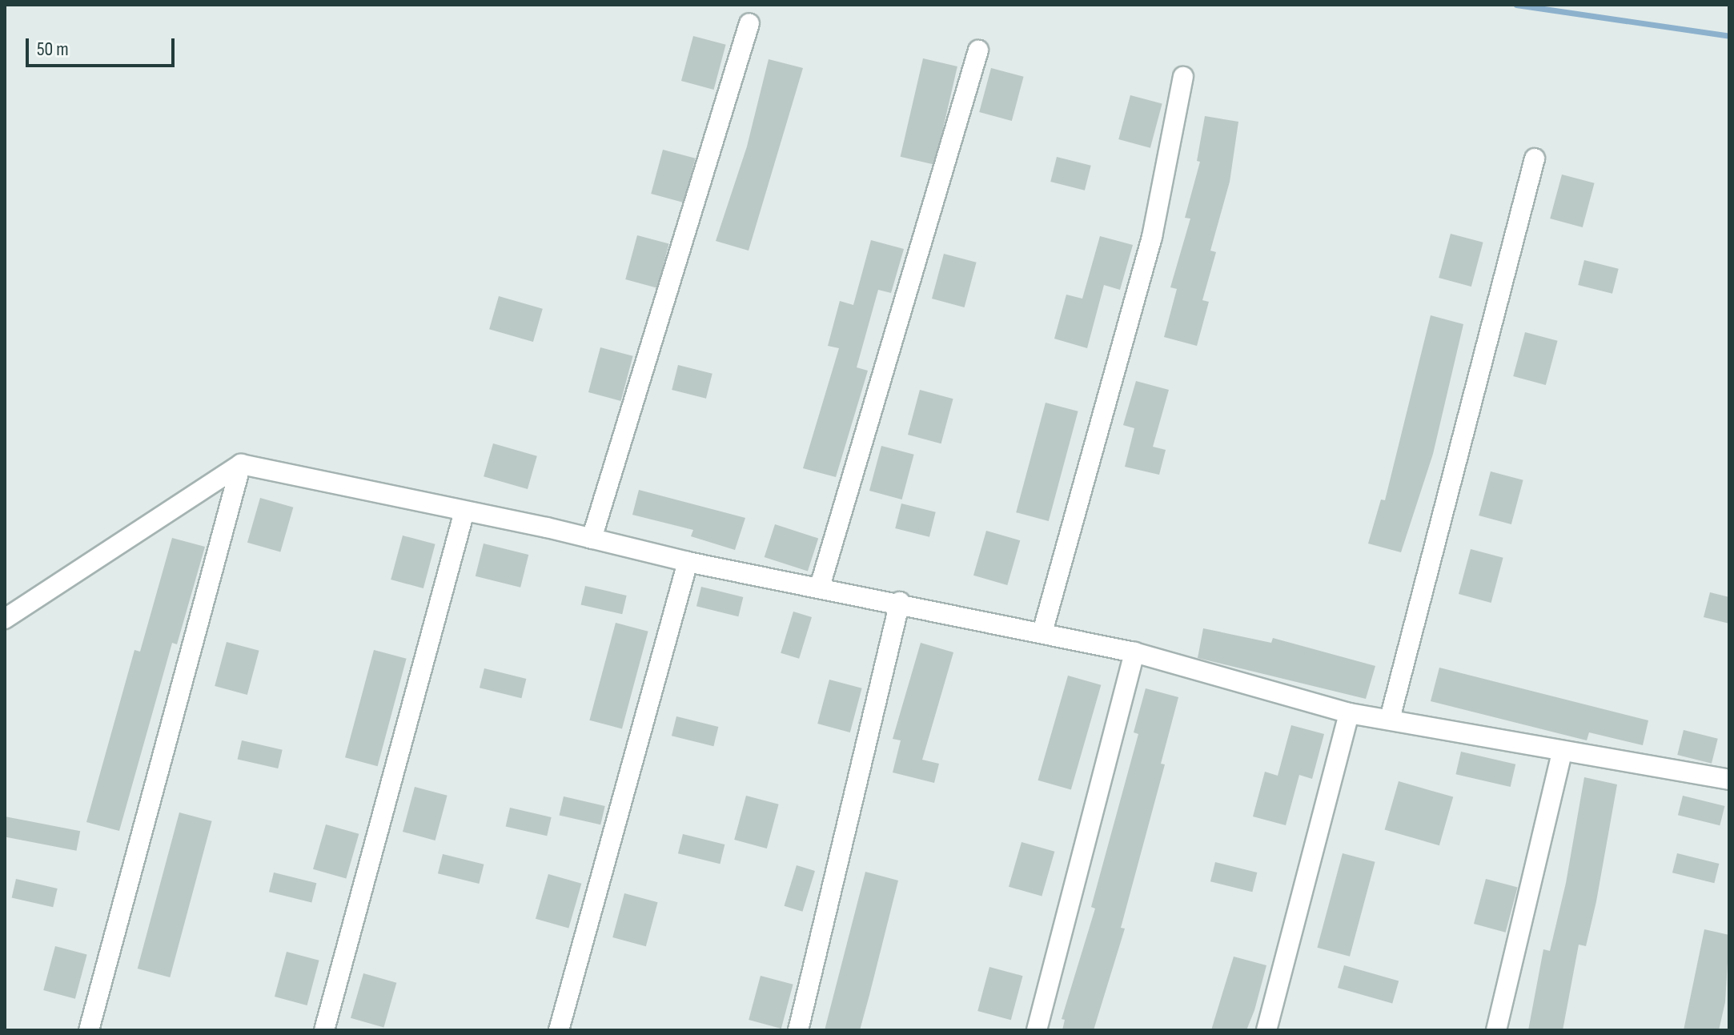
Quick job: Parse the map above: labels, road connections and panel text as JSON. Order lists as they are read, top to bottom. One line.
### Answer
{"scale_bar":"50 m"}
